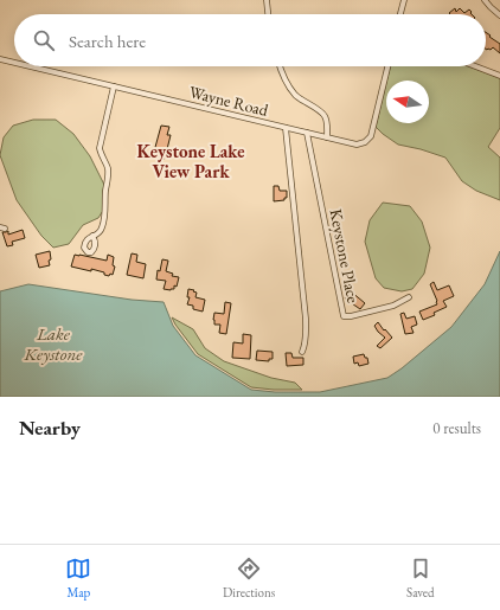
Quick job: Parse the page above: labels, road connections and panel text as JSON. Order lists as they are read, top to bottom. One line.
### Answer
{"streets":{"street":["Wayne Road","Keystone Place"]},"crossings":[["Wayne Road","Keystone Place"]],"districts":["Keystone Lake View Park"],"water":["Lake Keystone"],"north":"left","page":{"search":"Search here","heading":["Nearby","0 results"],"nav":["Map","Directions","Saved"]}}
